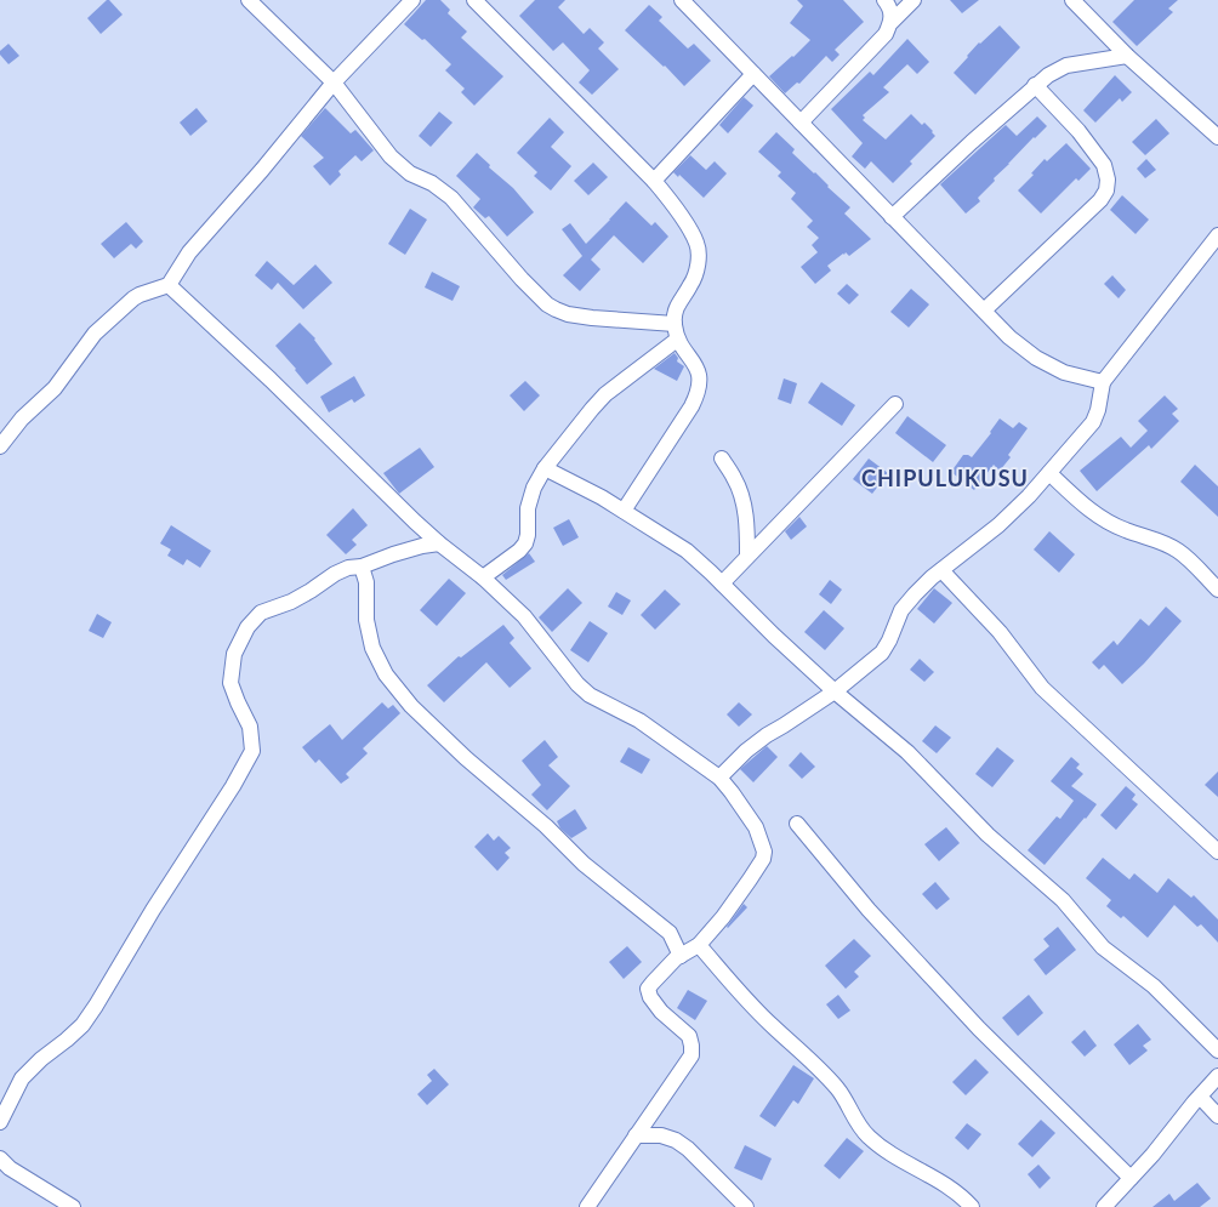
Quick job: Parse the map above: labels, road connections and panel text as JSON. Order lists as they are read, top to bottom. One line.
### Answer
{"districts":["CHIPULUKUSU"]}
